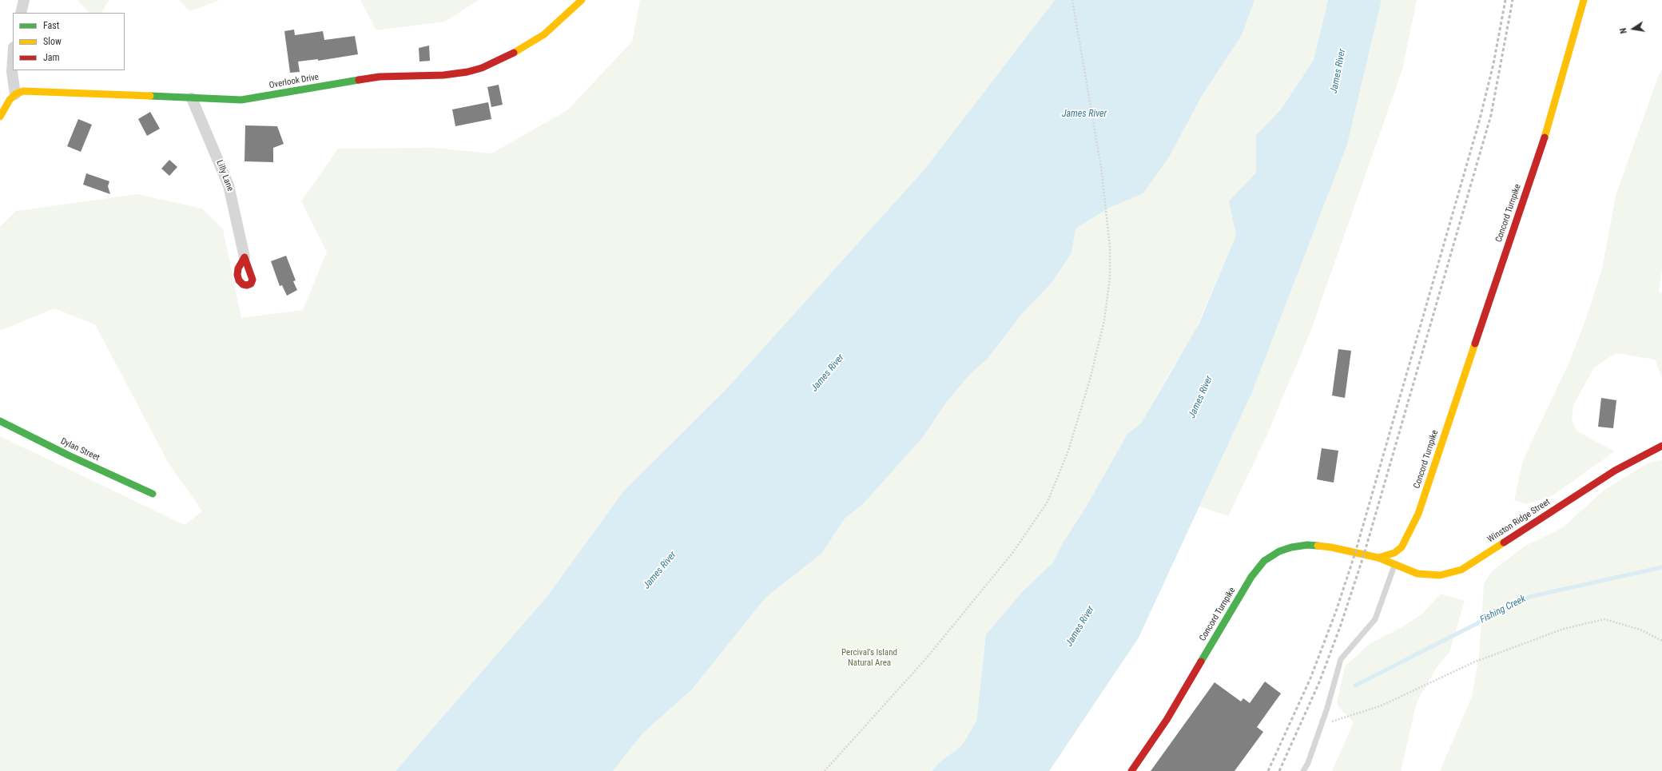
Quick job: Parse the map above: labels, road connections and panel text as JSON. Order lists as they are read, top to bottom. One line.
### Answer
{"streets":{"street":["Overlook Drive","Lilly Lane","Concord Turnpike","Dylan Street","Winston Ridge Street"]},"crossings":[["Overlook Drive","Lilly Lane"],["Concord Turnpike","Winston Ridge Street"]],"water":["James River","Fishing Creek"],"parks":["Percival's Island Natural Area"],"legend":["Fast","Slow","Jam"],"north":"left"}
